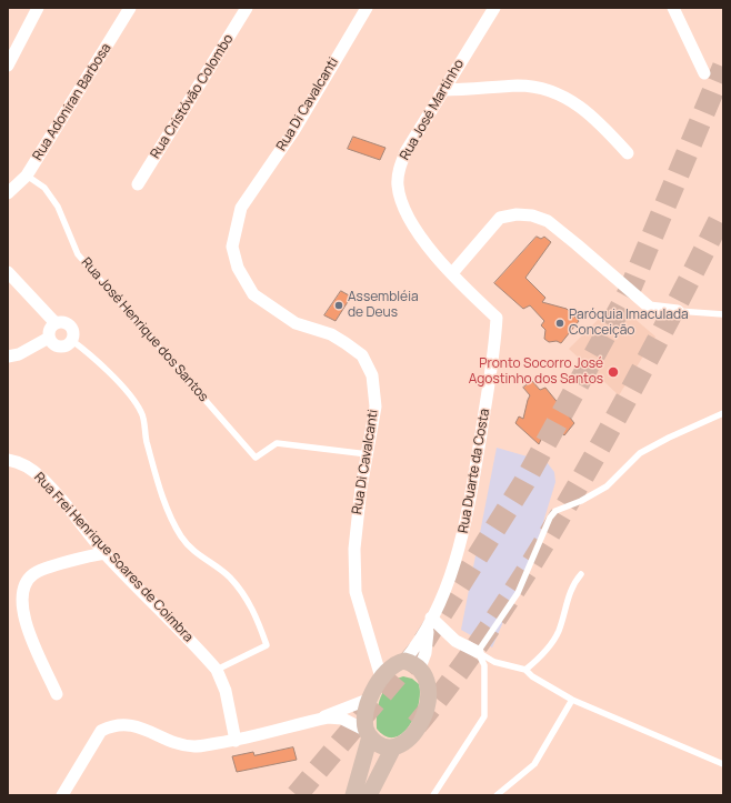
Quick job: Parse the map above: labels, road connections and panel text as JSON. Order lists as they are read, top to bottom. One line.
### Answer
{"streets":{"street":["Rua Cristóvão Colombo","Rua Adoniran Barbosa","Rua Di Cavalcanti","Rua José Martinho","Rua Duarte da Costa","Rua Frei Henrique Soares de Coimbra"],"lane":["Rua José Henrique dos Santos"]},"crossings":[["Rua Adoniran Barbosa","Rua José Henrique dos Santos"],["Rua Di Cavalcanti","Rua José Henrique dos Santos"],["Rua Di Cavalcanti","Rua Duarte da Costa"],["Rua José Martinho","Rua Duarte da Costa"]],"places":["Assembléia de Deus","Paróquia Imaculada Conceição","Pronto Socorro José Agostinho dos Santos"]}
